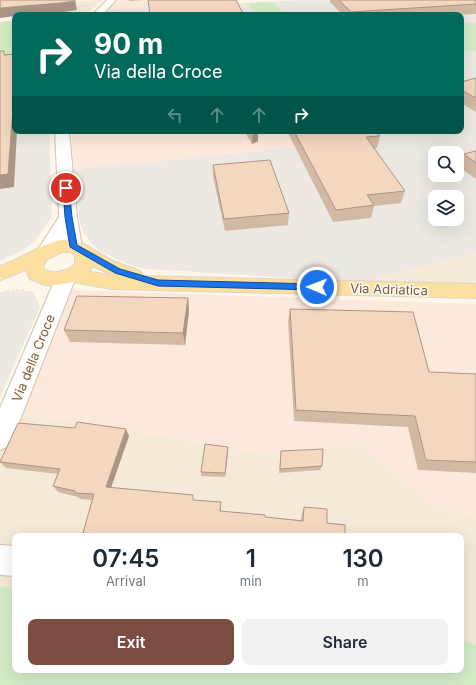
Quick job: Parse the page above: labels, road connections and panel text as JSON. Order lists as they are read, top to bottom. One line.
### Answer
{"streets":{"main road":["Via Adriatica","Via della Croce"]},"crossings":[["Via Adriatica","Via della Croce"]],"page":{"turn":["90 m","Via della Croce"],"eta":["07:45","Arrival","1","min","130","m"],"buttons":["Exit","Share"]}}
